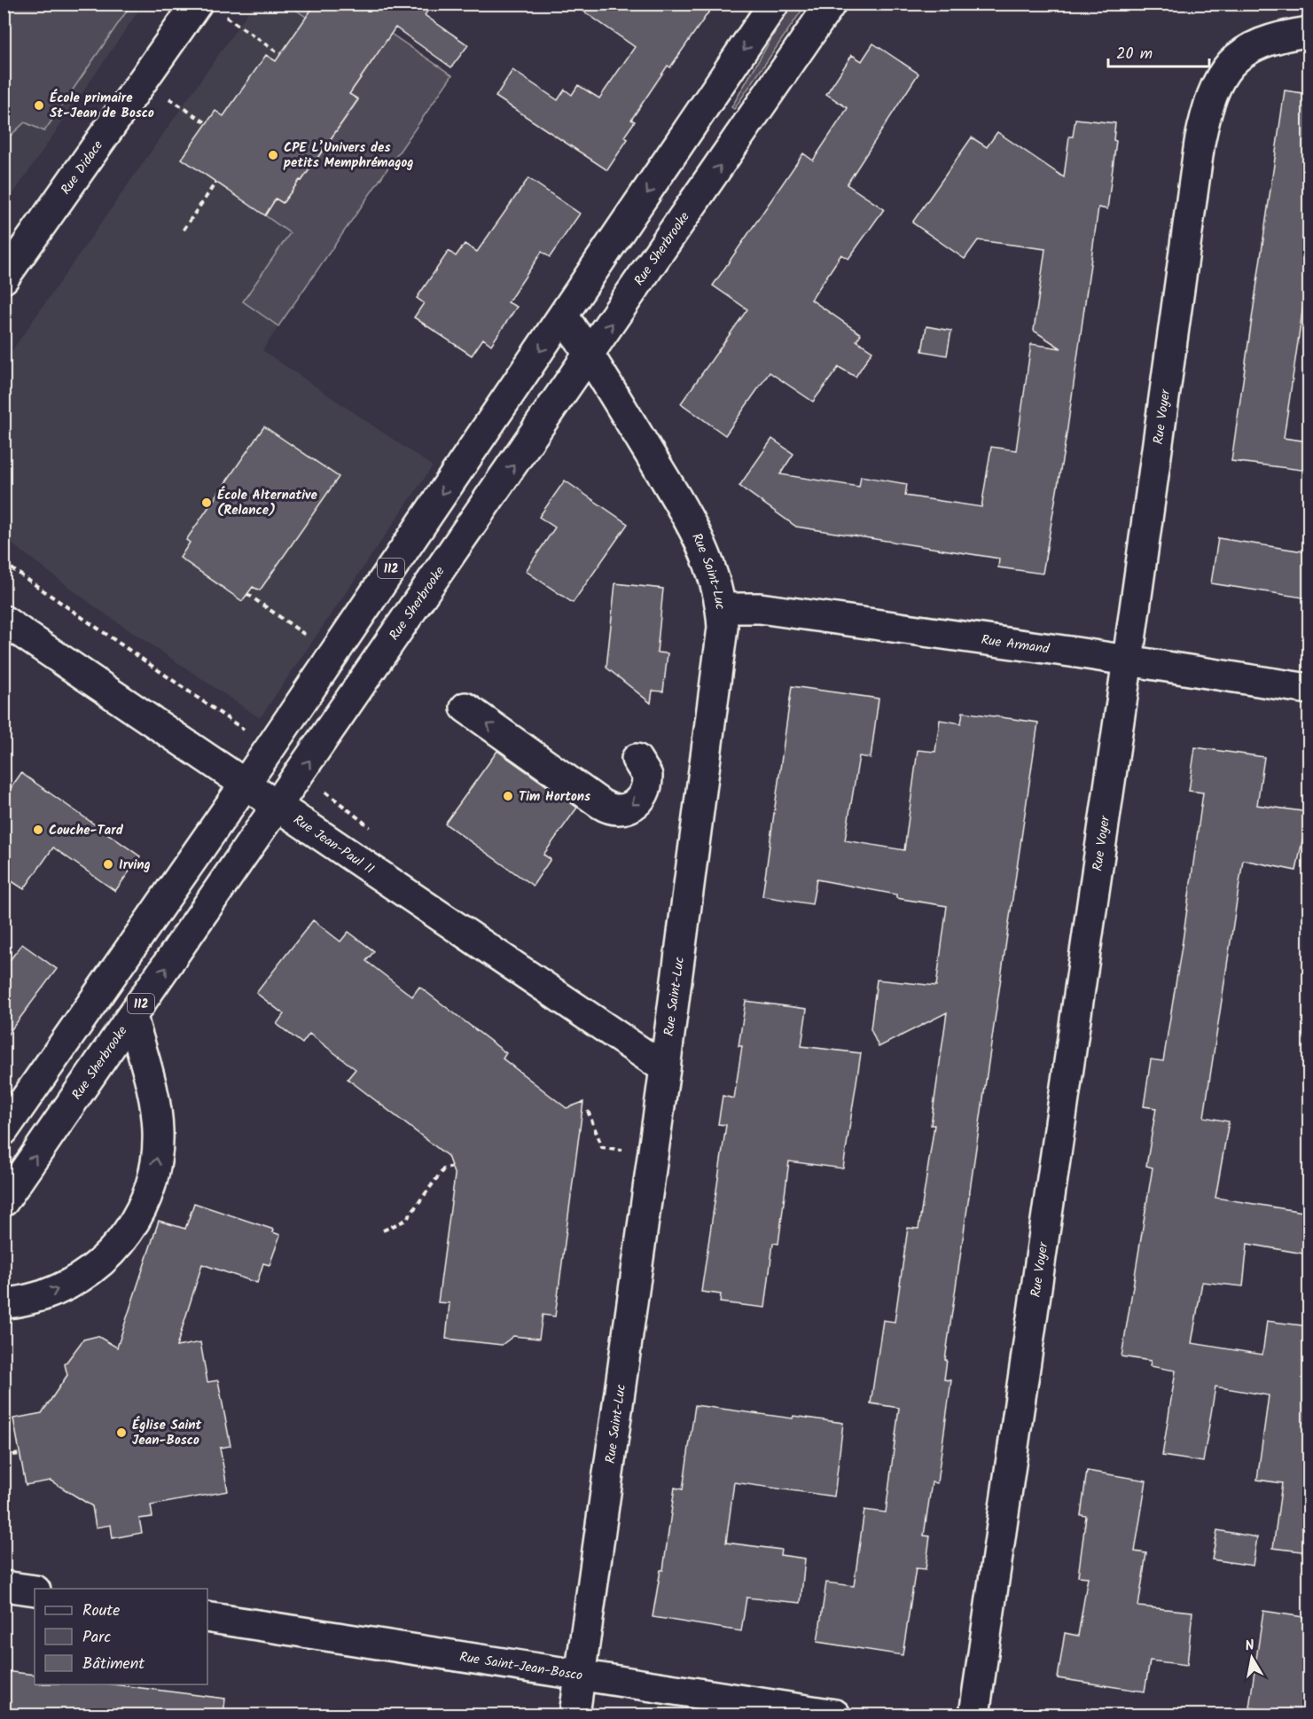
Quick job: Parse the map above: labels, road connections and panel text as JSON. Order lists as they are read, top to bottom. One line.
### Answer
{"streets":{"street":["Rue Didace","Rue Sherbrooke","Rue Voyer","112","Rue Saint-Luc","Rue Armand","Rue Jean-Paul II","Rue Saint-Jean-Bosco"]},"crossings":[["Rue Sherbrooke","Rue Saint-Luc"],["Rue Sherbrooke","Rue Jean-Paul II"],["Rue Voyer","Rue Armand"],["112","Rue Saint-Luc"],["112","Rue Jean-Paul II"],["Rue Saint-Luc","Rue Armand"],["Rue Saint-Luc","Rue Jean-Paul II"],["Rue Saint-Luc","Rue Saint-Jean-Bosco"]],"places":["École primaire St-Jean de Bosco","CPE L’Univers des petits Memphrémagog","École Alternative (Relance)","Tim Hortons","Couche-Tard","Irving","Église Saint Jean-Bosco"],"legend":["Route","Parc","Bâtiment"],"scale_bar":"20 m","north":"top"}
